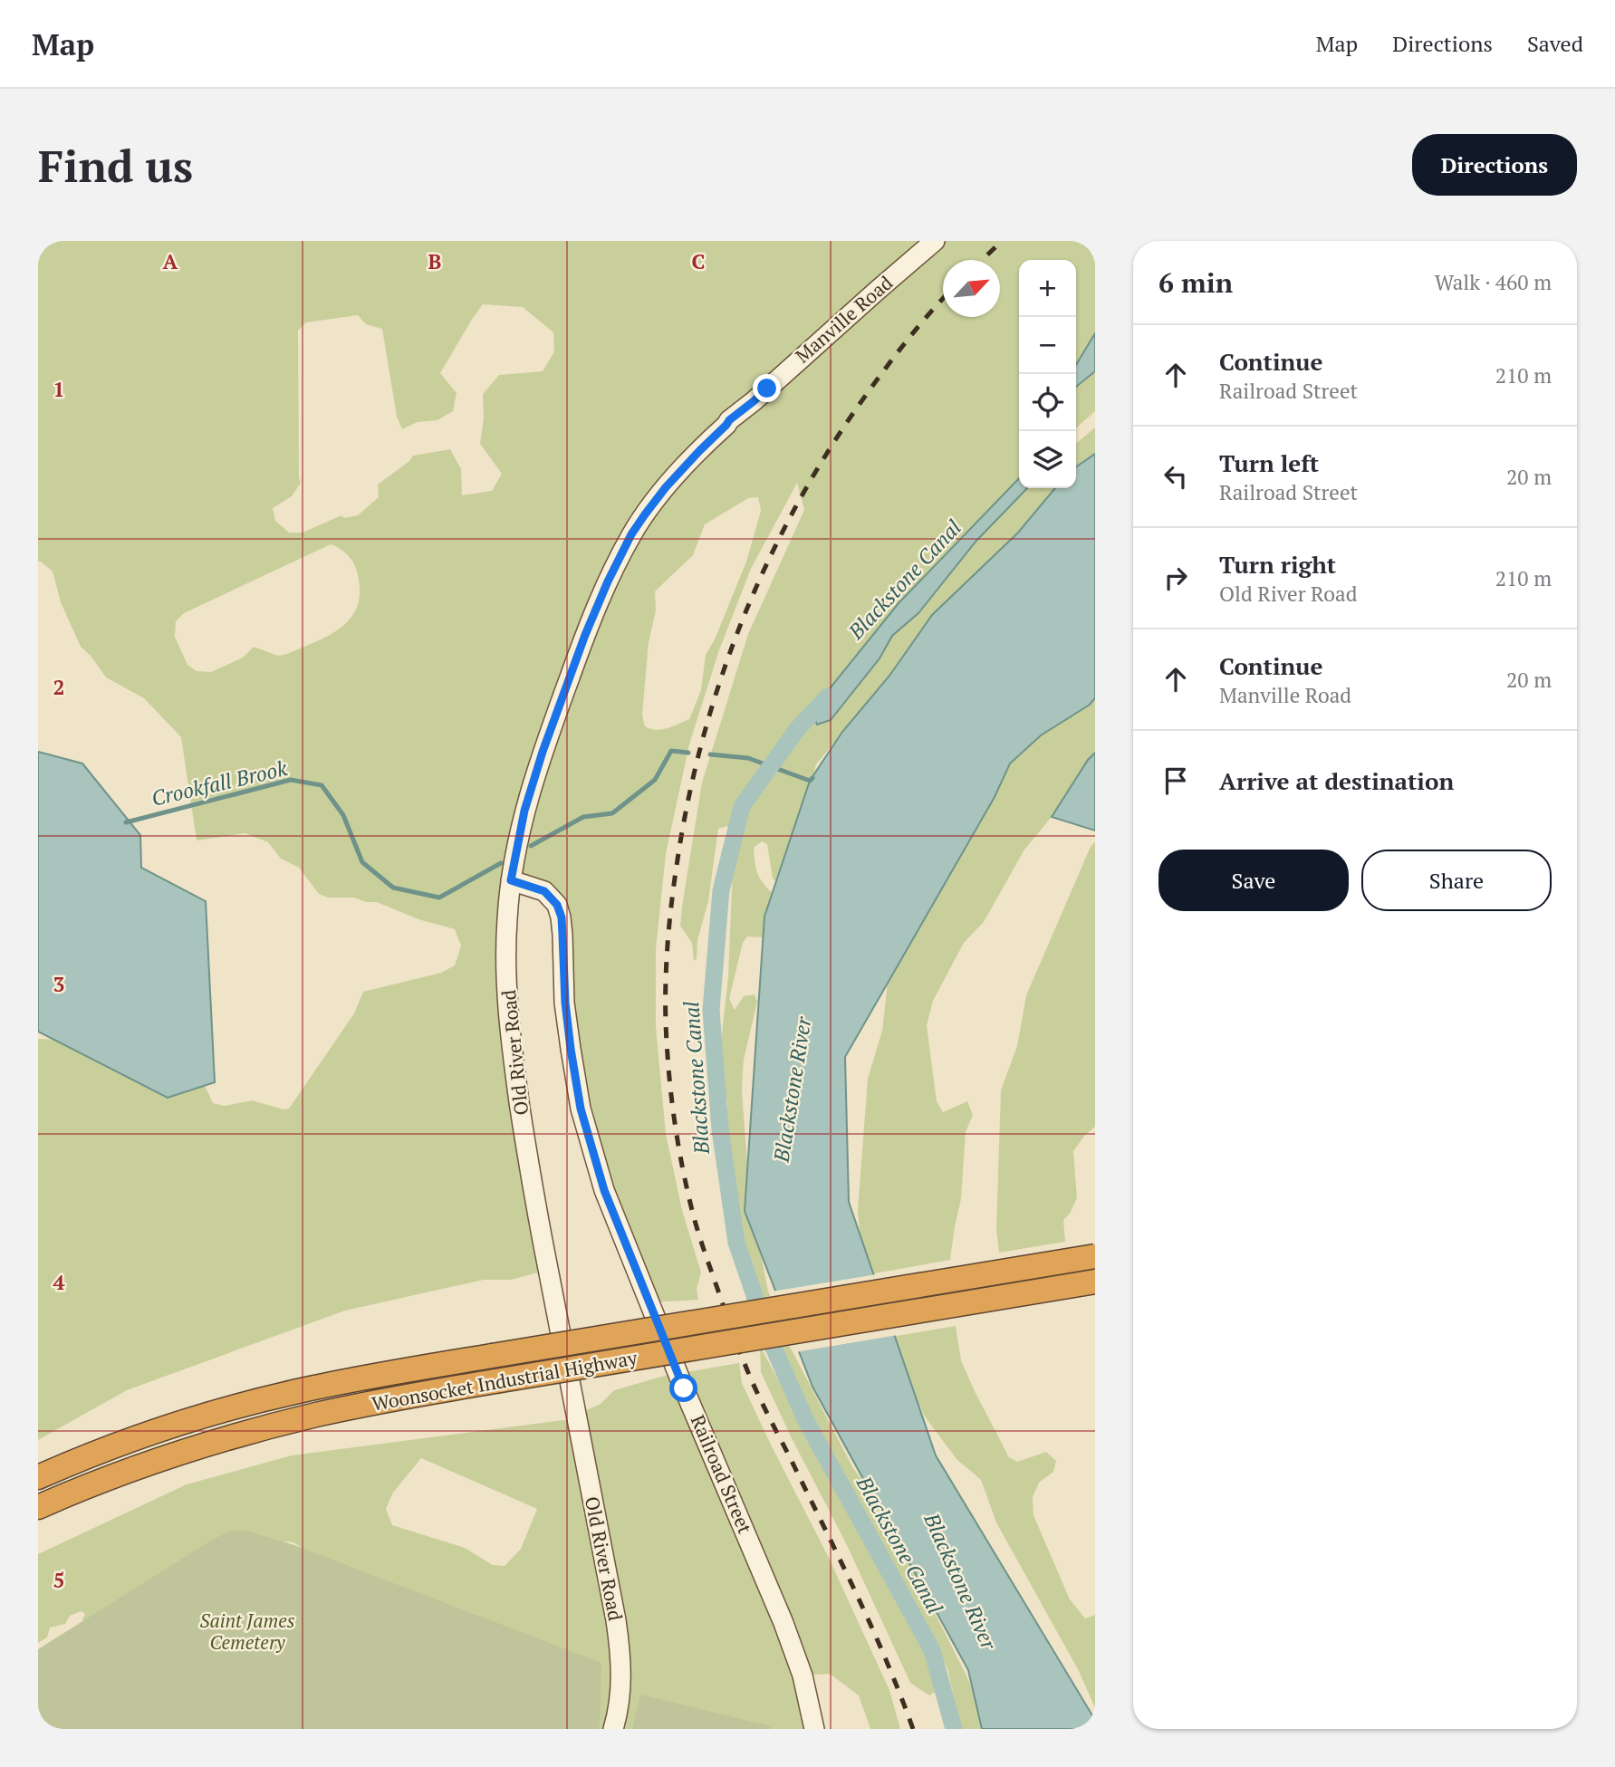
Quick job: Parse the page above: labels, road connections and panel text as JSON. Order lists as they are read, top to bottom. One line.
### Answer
{"streets":{"highway":["Woonsocket Industrial Highway"],"main road":["Manville Road","Old River Road","Railroad Street"]},"crossings":[["Manville Road","Old River Road"],["Old River Road","Railroad Street"]],"water":["Blackstone Canal","Crookfall Brook","Blackstone River"],"parks":["Saint James Cemetery"],"north":"top right","page":{"header":"Map","nav":["Map","Directions","Saved"],"buttons":["Directions",["Save","Share"]],"title":"Find us","heading":["6 min","Walk · 460 m"],"map_buttons":["+","−"],"list":[["Continue","Railroad Street","210 m"],["Turn left","Railroad Street","20 m"],["Turn right","Old River Road","210 m"],["Continue","Manville Road","20 m"],"Arrive at destination"]},"grid":{"columns":["A","B","C"],"rows":["1","2","3","4","5"]}}
